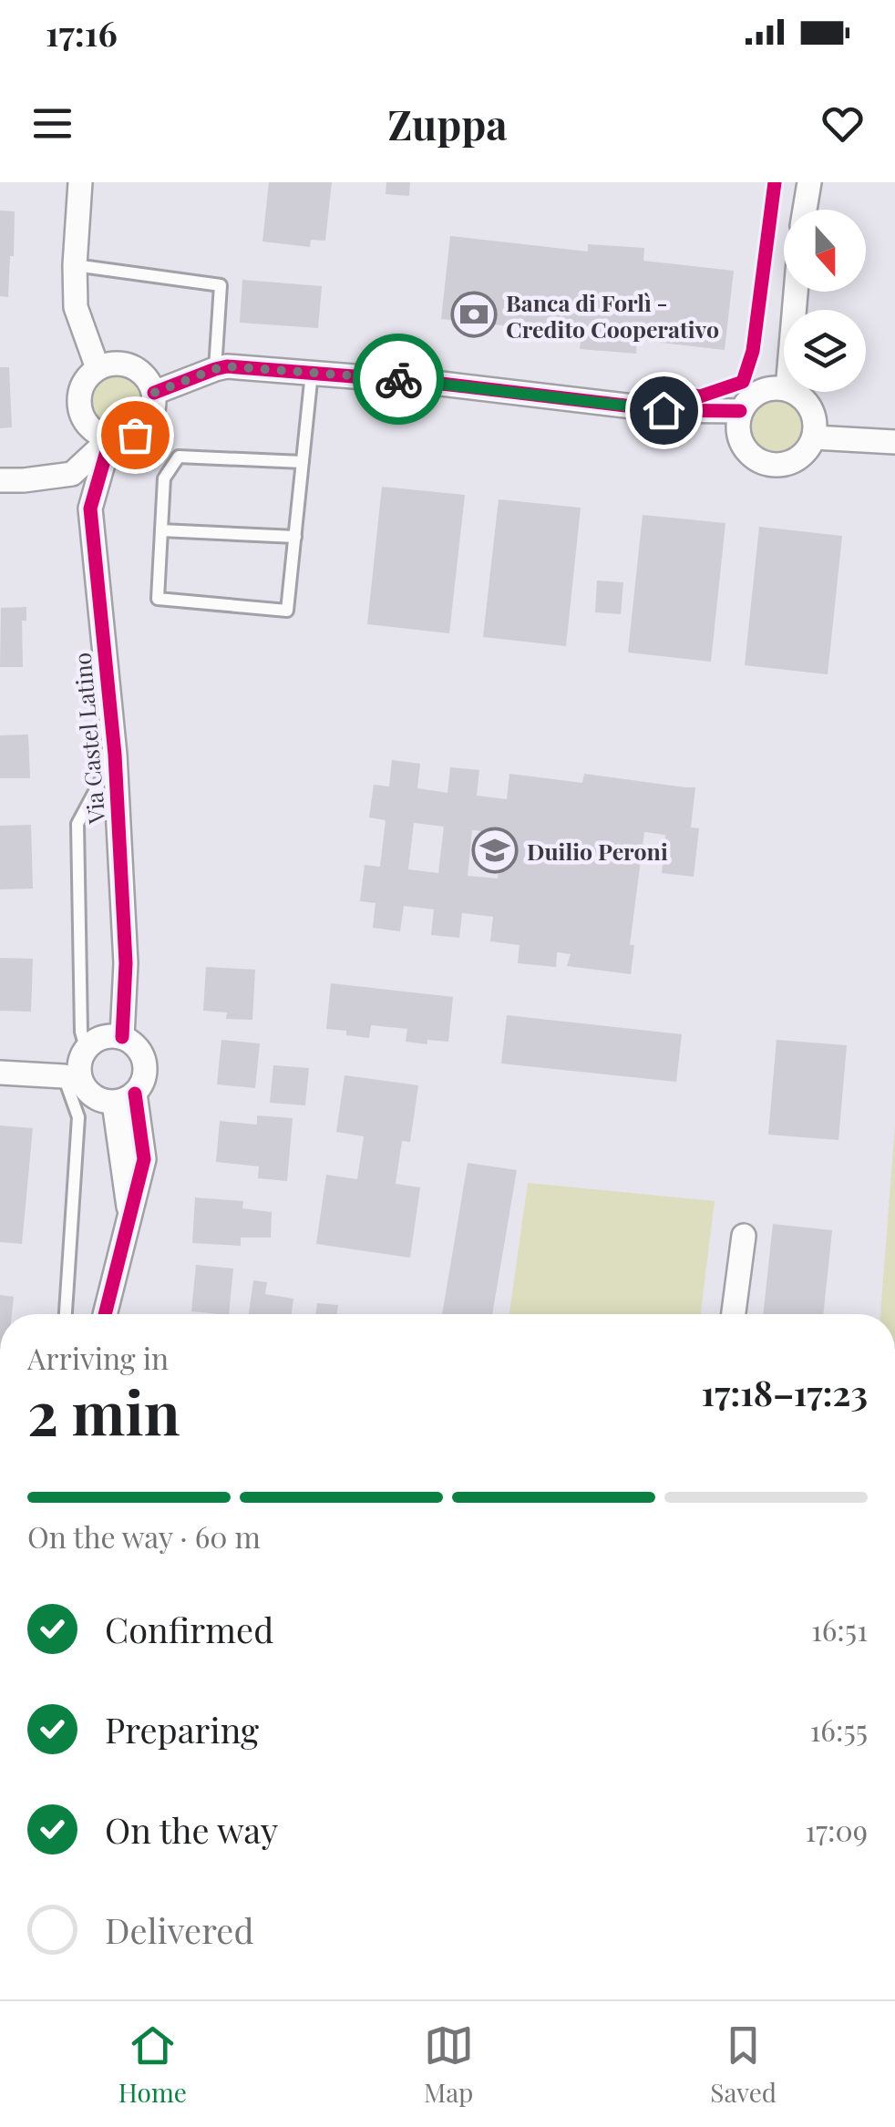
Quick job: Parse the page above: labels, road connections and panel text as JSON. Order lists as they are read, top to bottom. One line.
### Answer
{"streets":{"street":["Via Castel Latino"]},"places":{"bank":["Banca di Forlì - Credito Cooperativo"],"school or university":["Duilio Peroni"]},"north":"bottom","page":{"status":"17:16","header":"Zuppa","heading":["2 min","Arriving in","17:18–17:23"],"bar":"On the way · 60 m","list":[["Confirmed","16:51"],["Preparing","16:55"],["On the way","17:09"],"Delivered"],"tabs":["Home","Map","Saved"]}}
